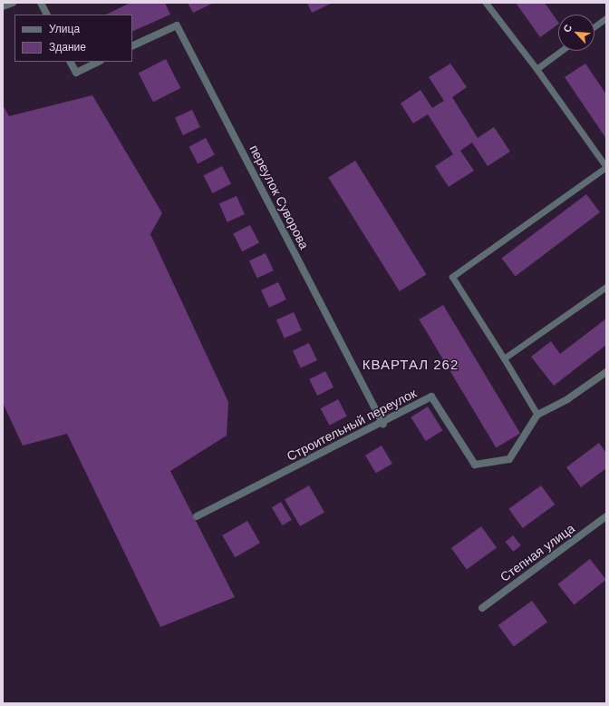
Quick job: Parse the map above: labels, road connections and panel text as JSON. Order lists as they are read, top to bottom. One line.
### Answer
{"streets":{"street":["переулок Суворова","Строительный переулок","Степная улица"]},"crossings":[["переулок Суворова","Строительный переулок"]],"districts":["КВАРТАЛ 262"],"legend":["Улица","Здание"],"north":"top left"}
